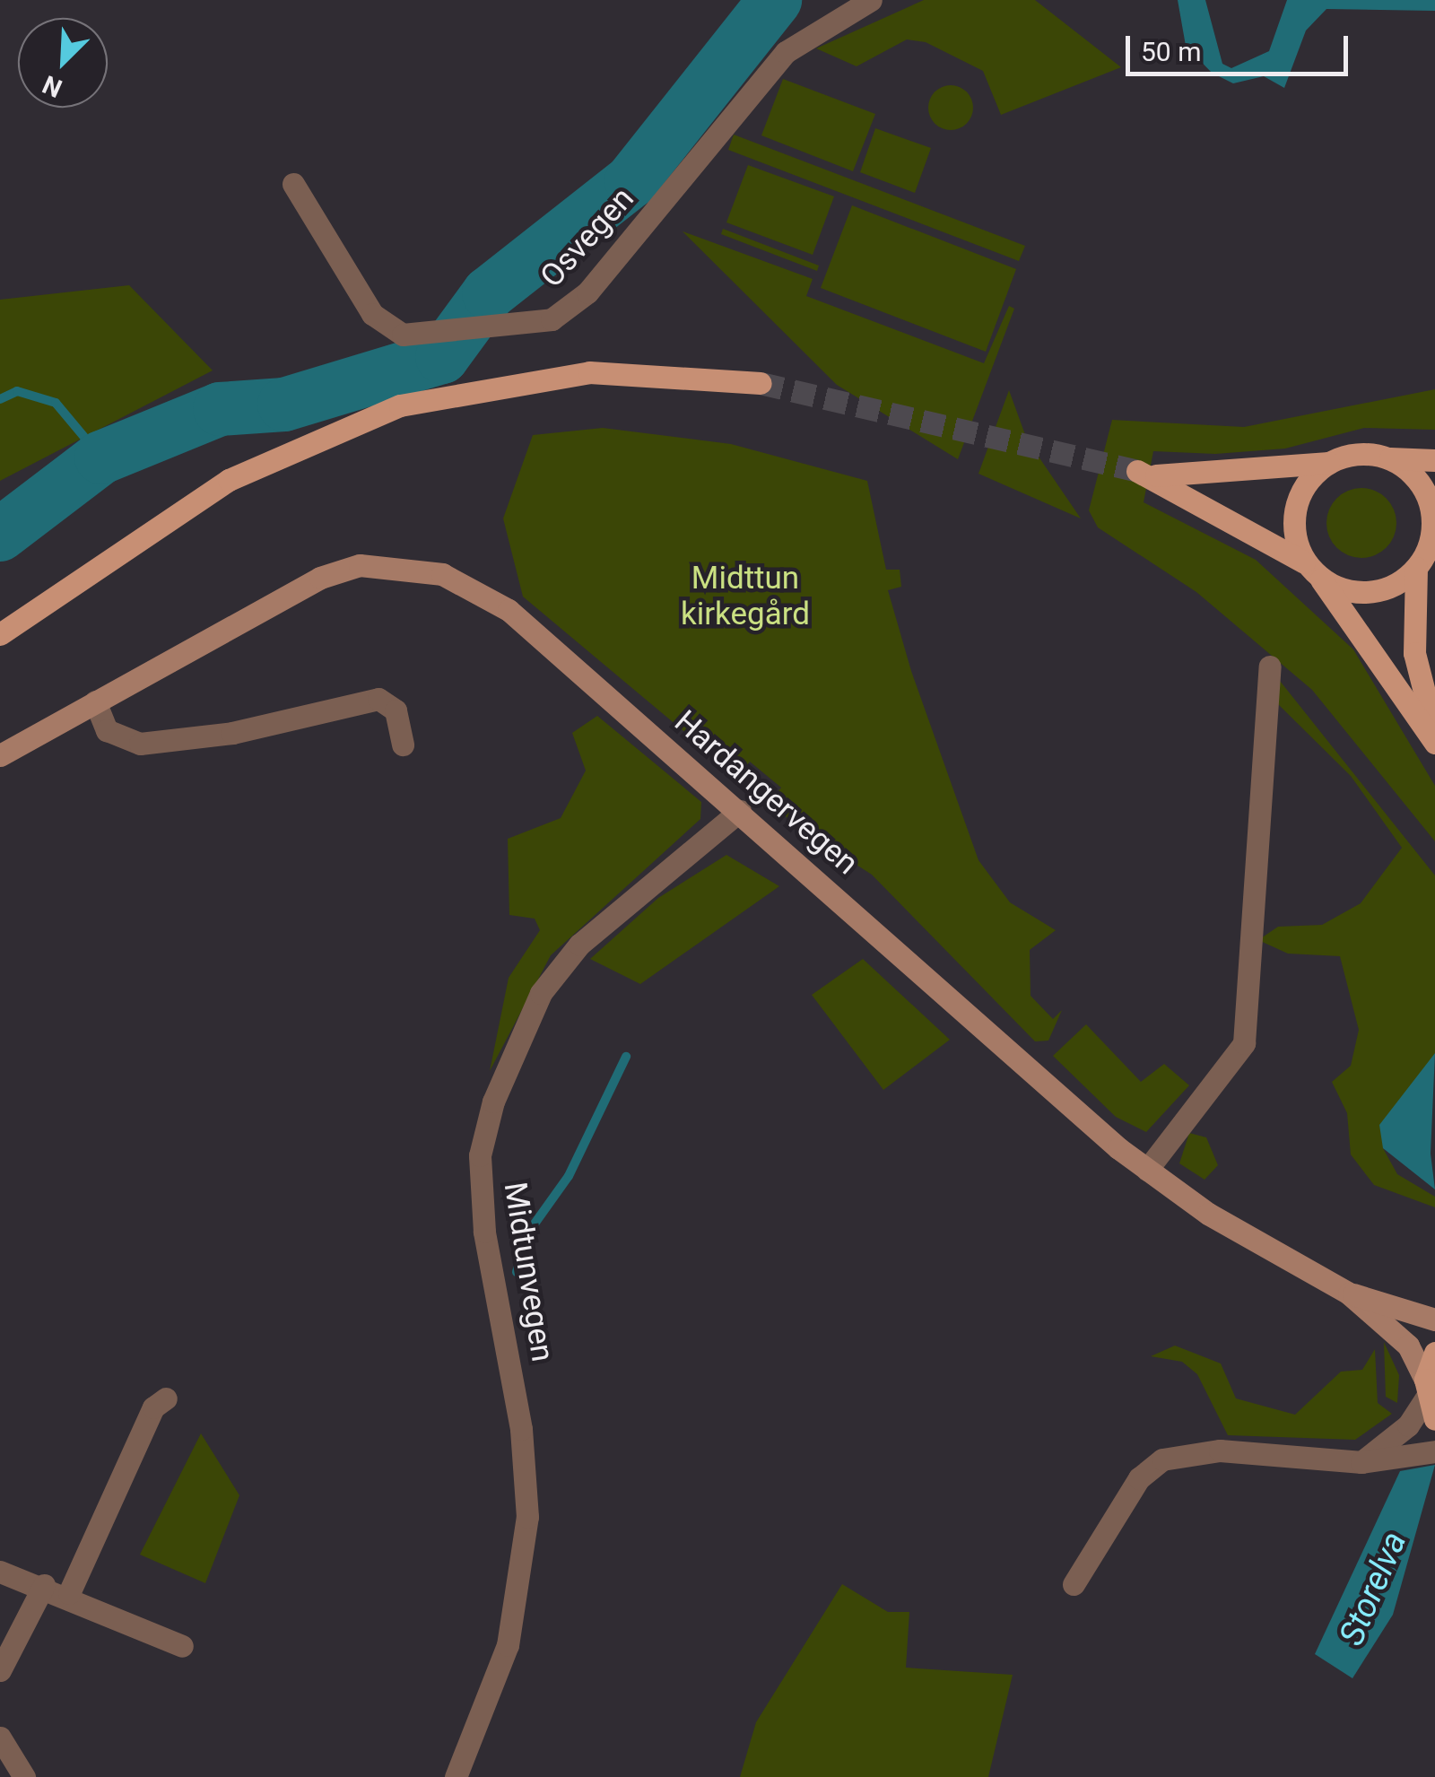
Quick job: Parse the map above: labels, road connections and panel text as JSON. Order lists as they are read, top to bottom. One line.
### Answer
{"streets":{"main road":["Hardangervegen"],"street":["Osvegen","Midtunvegen"]},"crossings":[["Hardangervegen","Midtunvegen"]],"water":["Storelva"],"parks":["Midttun kirkegård"],"scale_bar":"50 m","north":"bottom left"}
